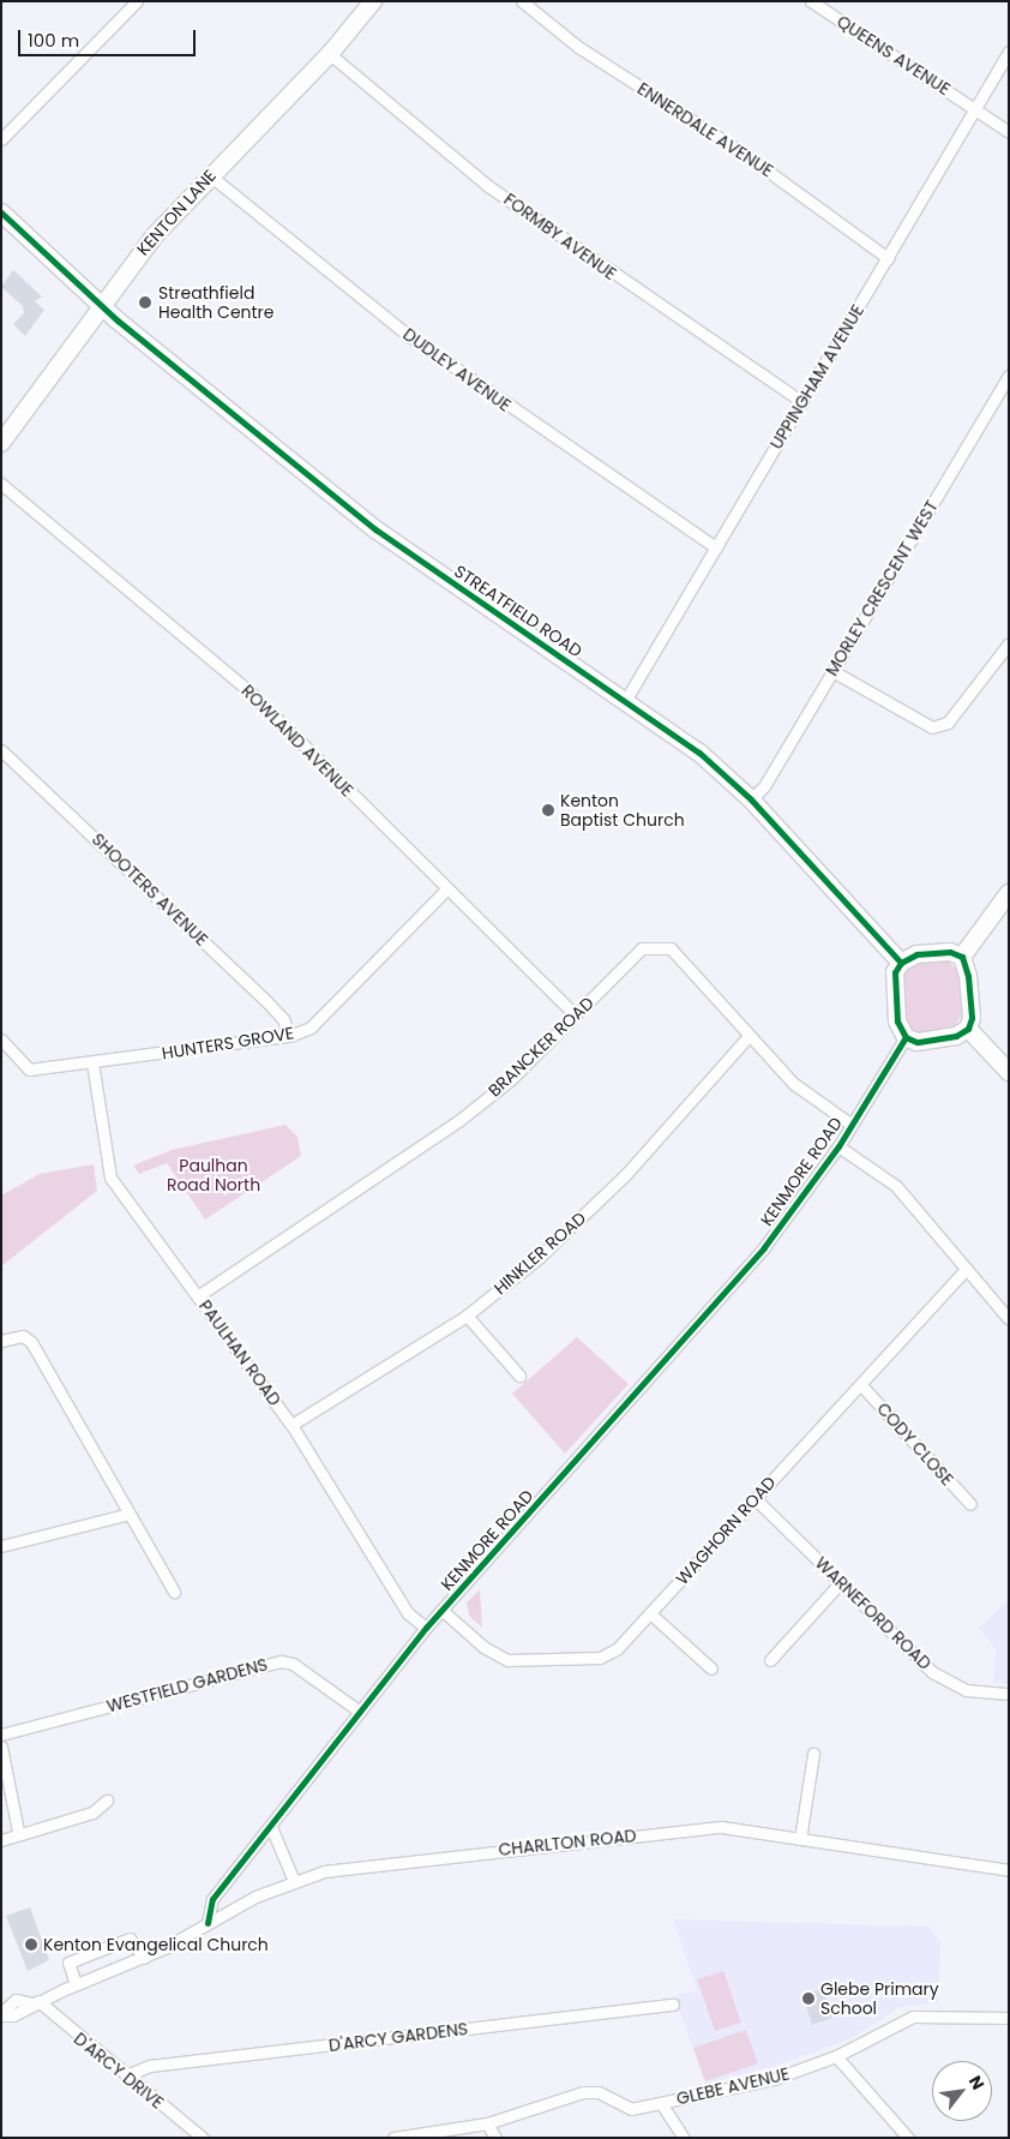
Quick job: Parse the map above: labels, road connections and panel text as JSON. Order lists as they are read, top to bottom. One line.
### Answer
{"streets":{"street":["QUEENS AVENUE","ENNERDALE AVENUE","KENTON LANE","FORMBY AVENUE","DUDLEY AVENUE","UPPINGHAM AVENUE","MORLEY CRESCENT WEST","STREATFIELD ROAD","ROWLAND AVENUE","SHOOTERS AVENUE","HUNTERS GROVE","BRANCKER ROAD","KENMORE ROAD","HINKLER ROAD","PAULHAN ROAD","CODY CLOSE","WAGHORN ROAD","WARNEFORD ROAD","WESTFIELD GARDENS","CHARLTON ROAD","D'ARCY GARDENS","D'ARCY DRIVE","GLEBE AVENUE"]},"crossings":[["QUEENS AVENUE","UPPINGHAM AVENUE"],["ENNERDALE AVENUE","UPPINGHAM AVENUE"],["KENTON LANE","FORMBY AVENUE"],["KENTON LANE","DUDLEY AVENUE"],["KENTON LANE","STREATFIELD ROAD"],["FORMBY AVENUE","UPPINGHAM AVENUE"],["DUDLEY AVENUE","UPPINGHAM AVENUE"],["UPPINGHAM AVENUE","STREATFIELD ROAD"],["MORLEY CRESCENT WEST","STREATFIELD ROAD"],["STREATFIELD ROAD","KENMORE ROAD"],["ROWLAND AVENUE","HUNTERS GROVE"],["ROWLAND AVENUE","BRANCKER ROAD"],["SHOOTERS AVENUE","HUNTERS GROVE"],["HUNTERS GROVE","PAULHAN ROAD"],["BRANCKER ROAD","KENMORE ROAD"],["BRANCKER ROAD","HINKLER ROAD"],["BRANCKER ROAD","PAULHAN ROAD"],["KENMORE ROAD","PAULHAN ROAD"],["KENMORE ROAD","WAGHORN ROAD"],["KENMORE ROAD","WESTFIELD GARDENS"],["KENMORE ROAD","CHARLTON ROAD"],["HINKLER ROAD","PAULHAN ROAD"],["CODY CLOSE","WAGHORN ROAD"],["WAGHORN ROAD","WARNEFORD ROAD"],["CHARLTON ROAD","D'ARCY DRIVE"],["D'ARCY GARDENS","D'ARCY DRIVE"]],"parks":["Paulhan Road North"],"places":["Streathfield Health Centre","Kenton Baptist Church","Kenton Evangelical Church","Glebe Primary School"],"scale_bar":"100 m","north":"top right"}
